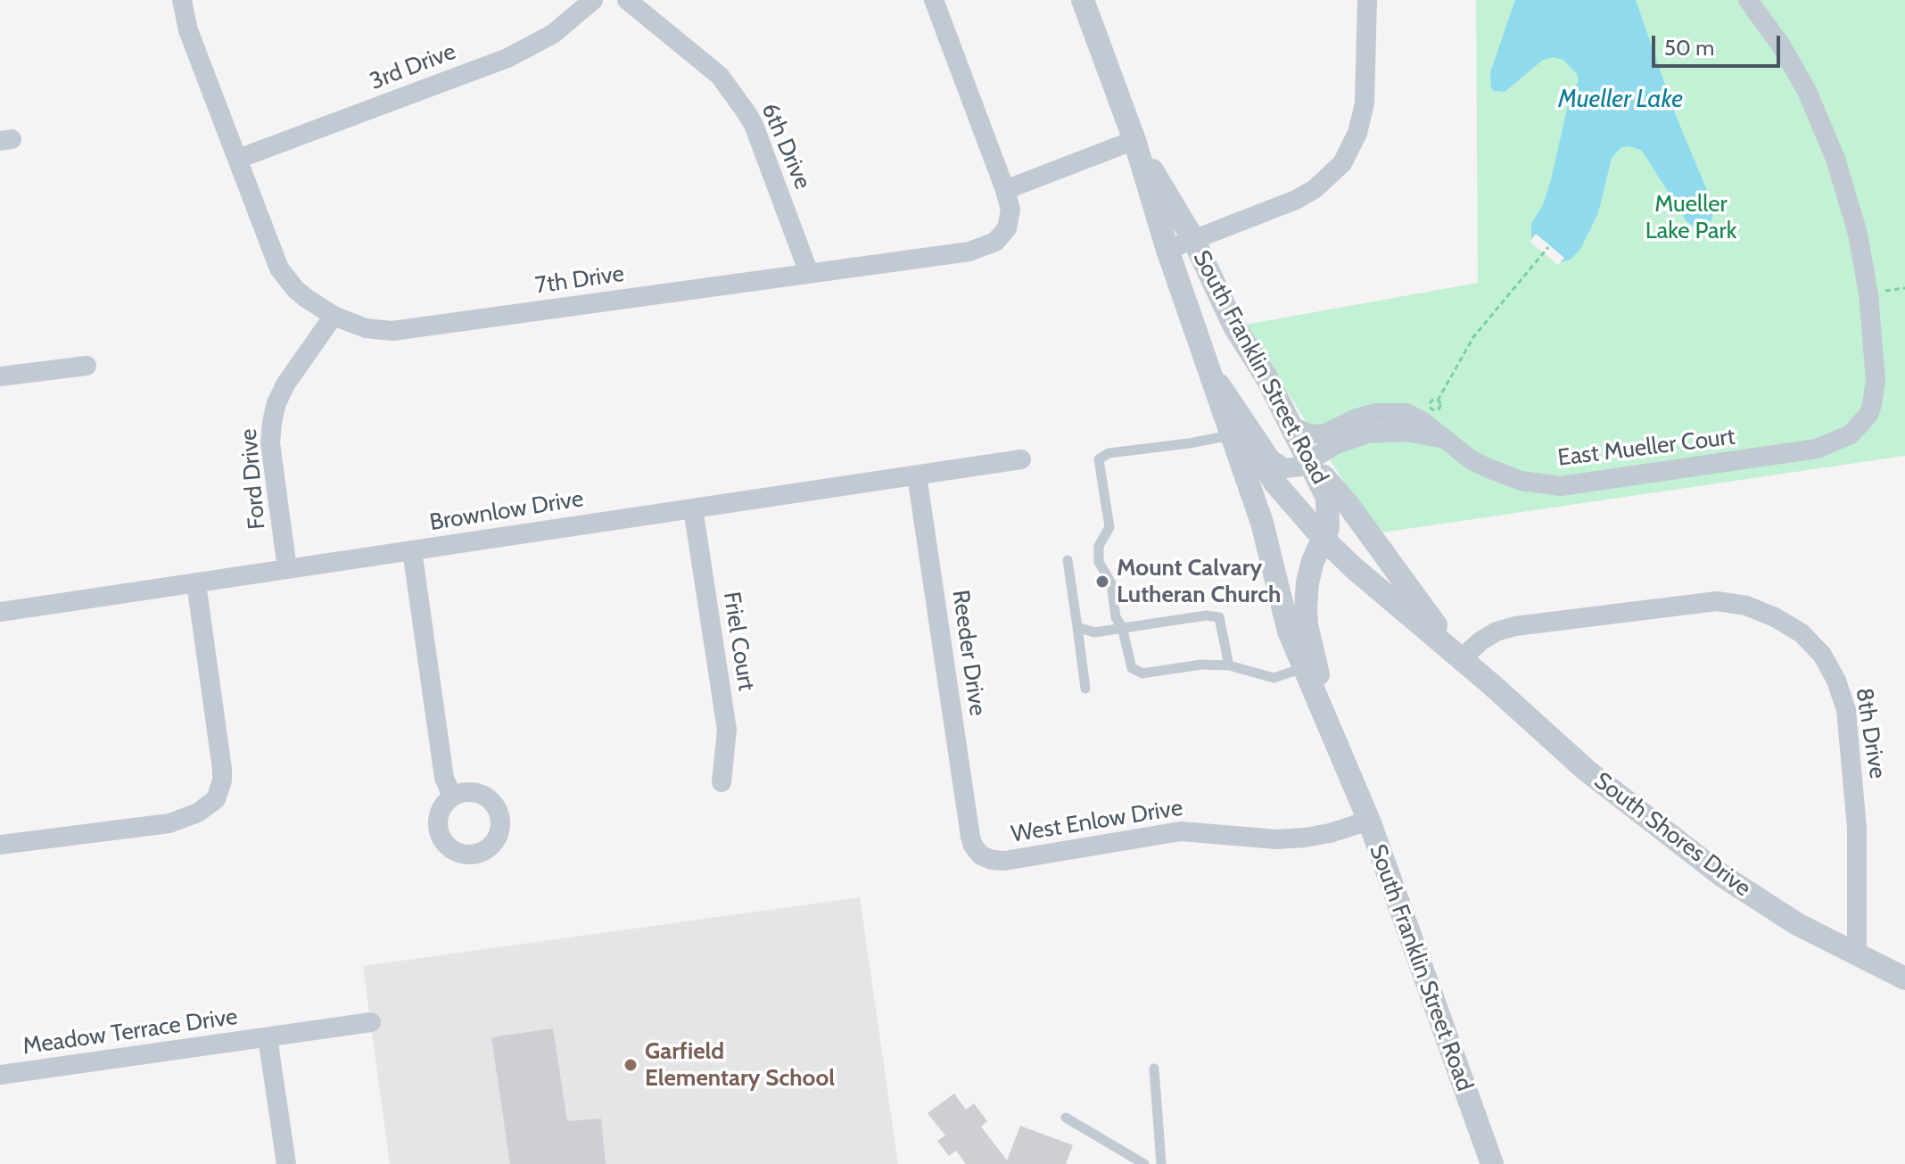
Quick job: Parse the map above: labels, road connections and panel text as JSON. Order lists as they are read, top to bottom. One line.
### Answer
{"streets":{"street":["3rd Drive","6th Drive","7th Drive","South Franklin Street Road","East Mueller Court","Ford Drive","Brownlow Drive","Friel Court","Reeder Drive","8th Drive","West Enlow Drive","South Shores Drive","Meadow Terrace Drive"]},"crossings":[["3rd Drive","7th Drive"],["6th Drive","7th Drive"],["7th Drive","Ford Drive"],["South Franklin Street Road","East Mueller Court"],["South Franklin Street Road","West Enlow Drive"],["South Franklin Street Road","South Shores Drive"],["East Mueller Court","South Shores Drive"],["Ford Drive","Brownlow Drive"],["Brownlow Drive","Friel Court"],["Brownlow Drive","Reeder Drive"],["Reeder Drive","West Enlow Drive"],["8th Drive","South Shores Drive"]],"water":["Mueller Lake"],"parks":["Mueller Lake Park"],"places":["Mount Calvary Lutheran Church","Garfield Elementary School"],"scale_bar":"50 m"}
